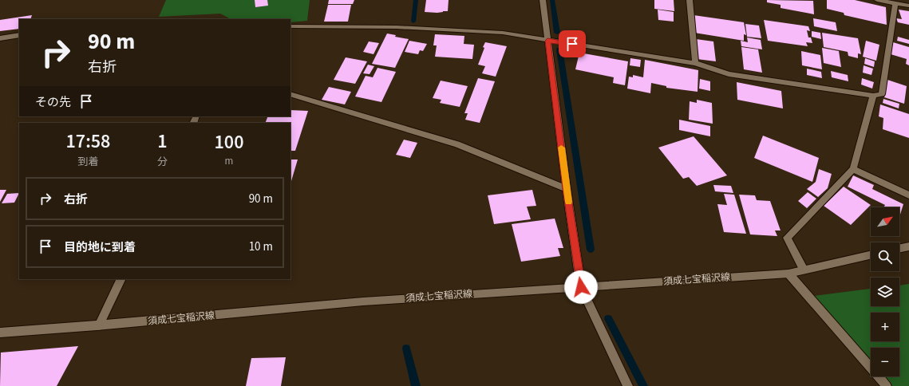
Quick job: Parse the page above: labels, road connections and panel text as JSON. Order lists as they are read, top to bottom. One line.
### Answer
{"streets":{"street":["須成七宝稲沢線"]},"north":"top right","page":{"turn":["90 m","右折"],"then":"その先","eta":["17:58","到着","1","分","100","m"],"list":[{"name":"右折","value":"90 m"},{"name":"目的地に到着","value":"10 m"}],"map_buttons":["+","−"]}}
